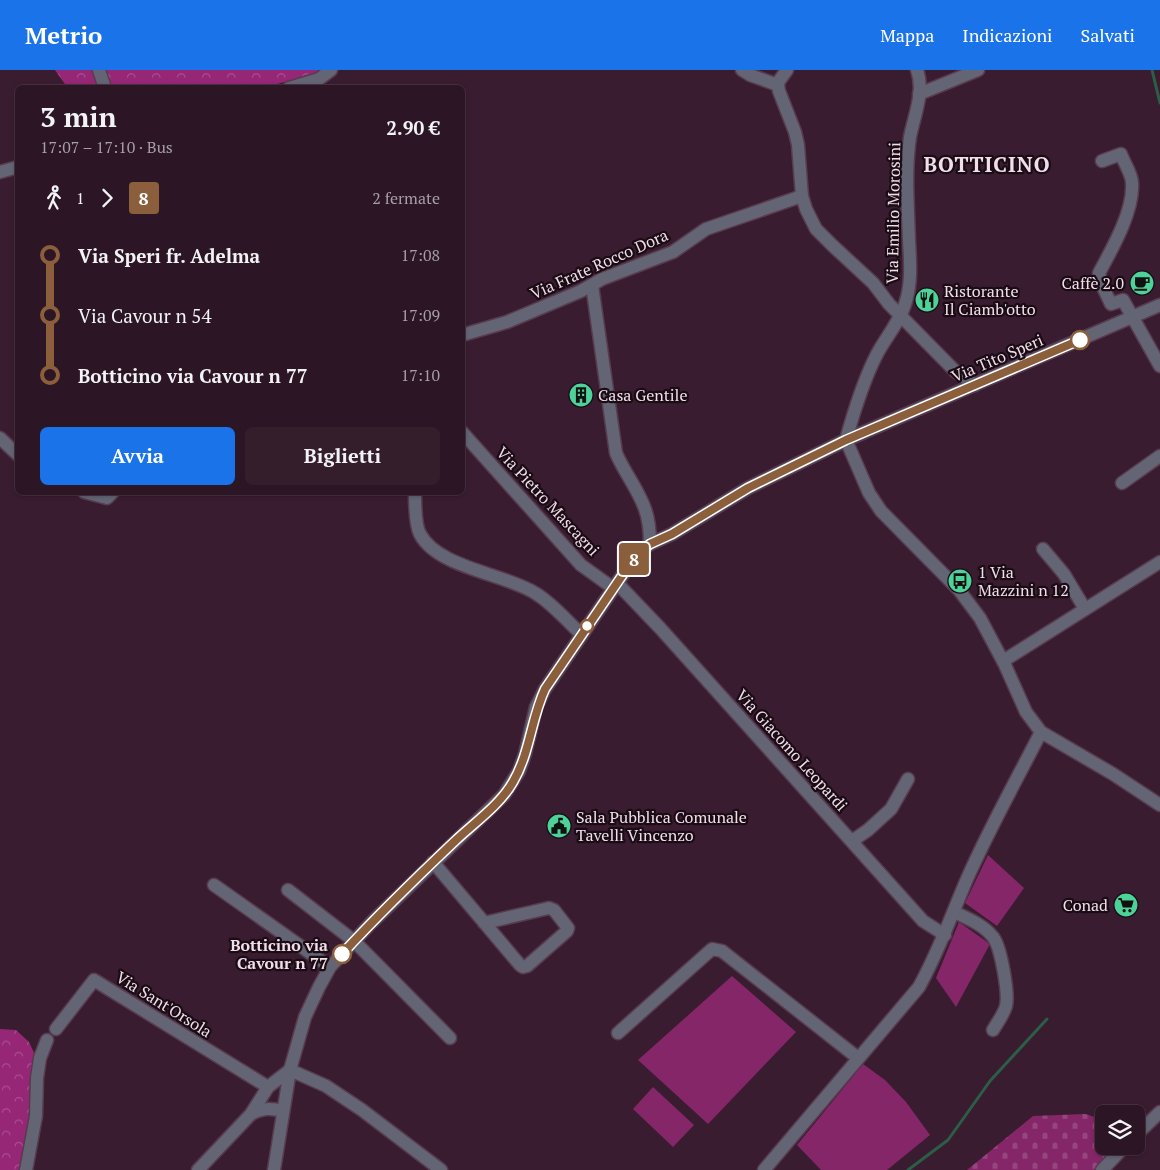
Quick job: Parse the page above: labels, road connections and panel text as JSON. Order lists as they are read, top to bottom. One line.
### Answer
{"streets":{"street":["Via Emilio Morosini","Via Frate Rocco Dora","Via Tito Speri","Via Pietro Mascagni","Via Giacomo Leopardi","Via Sant'Orsola"]},"crossings":[["Via Emilio Morosini","Via Tito Speri"],["Via Tito Speri","Via Pietro Mascagni"],["Via Tito Speri","Via Giacomo Leopardi"],["Via Pietro Mascagni","Via Giacomo Leopardi"]],"districts":["BOTTICINO"],"places":{"cafe":["Caffè 2.0"],"restaurant":["Ristorante Il Ciamb'otto"],"building":["Casa Gentile"],"bus stop":["1 Via Mazzini n 12"],"public building":["Sala Pubblica Comunale Tavelli Vincenzo"],"supermarket":["Conad"],"other":["Botticino via Cavour n 77"]},"lines":["bus line 8"],"page":{"header":"Metrio","nav":["Mappa","Indicazioni","Salvati"],"on_map":"8","heading":["3 min","17:07 – 17:10 · Bus","2.90 €"],"legs":["1","8","2 fermate"],"list":[{"name":"Via Speri fr. Adelma","value":"17:08"},{"name":"Via Cavour n 54","value":"17:09"},{"name":"Botticino via Cavour n 77","value":"17:10"}],"buttons":["Avvia","Biglietti"]}}
